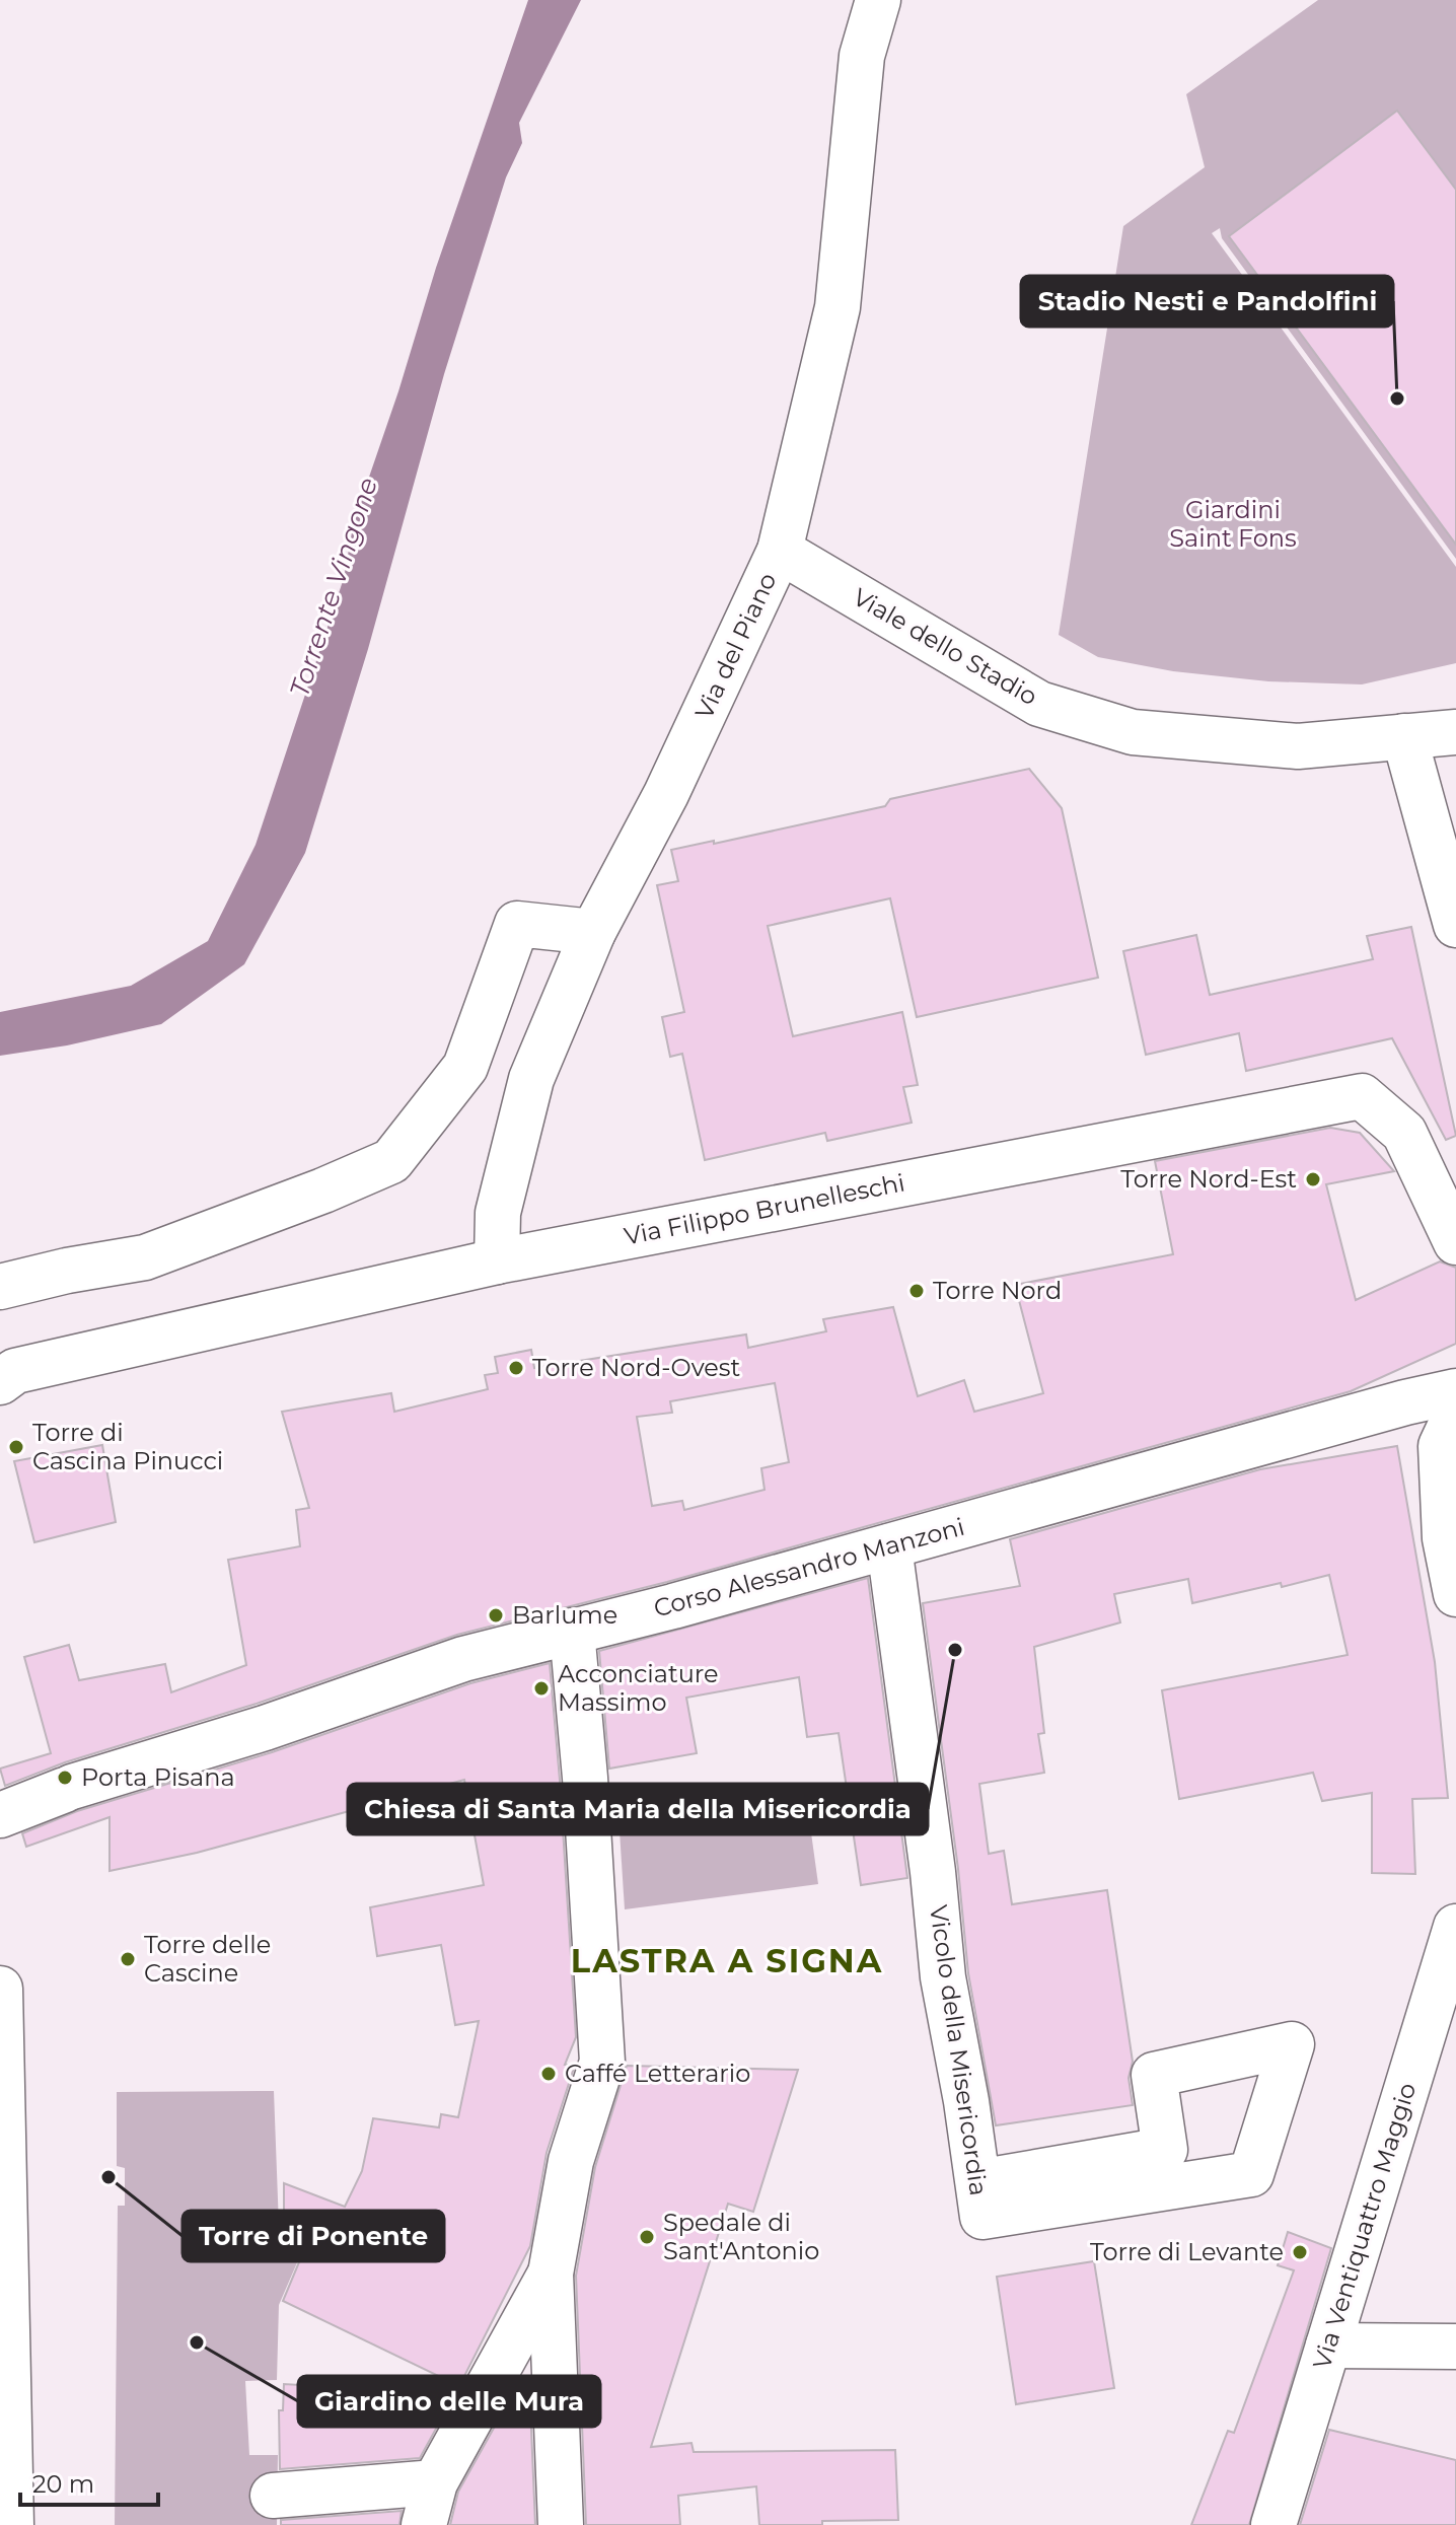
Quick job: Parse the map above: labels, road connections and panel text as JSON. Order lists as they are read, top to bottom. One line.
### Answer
{"streets":{"street":["Via del Piano","Viale dello Stadio","Via Filippo Brunelleschi","Corso Alessandro Manzoni","Vicolo della Misericordia","Via Ventiquattro Maggio"]},"crossings":[["Via del Piano","Viale dello Stadio"],["Via del Piano","Via Filippo Brunelleschi"],["Corso Alessandro Manzoni","Vicolo della Misericordia"]],"districts":["LASTRA A SIGNA"],"water":["Torrente Vingone"],"parks":["Giardini Saint Fons"],"places":["Stadio Nesti e Pandolfini","Torre Nord-Est","Torre Nord","Torre Nord-Ovest","Torre di Cascina Pinucci","Barlume","Chiesa di Santa Maria della Misericordia","Acconciature Massimo","Porta Pisana","Torre delle Cascine","Caffé Letterario","Torre di Ponente","Spedale di Sant'Antonio","Torre di Levante","Giardino delle Mura"],"scale_bar":"20 m"}
